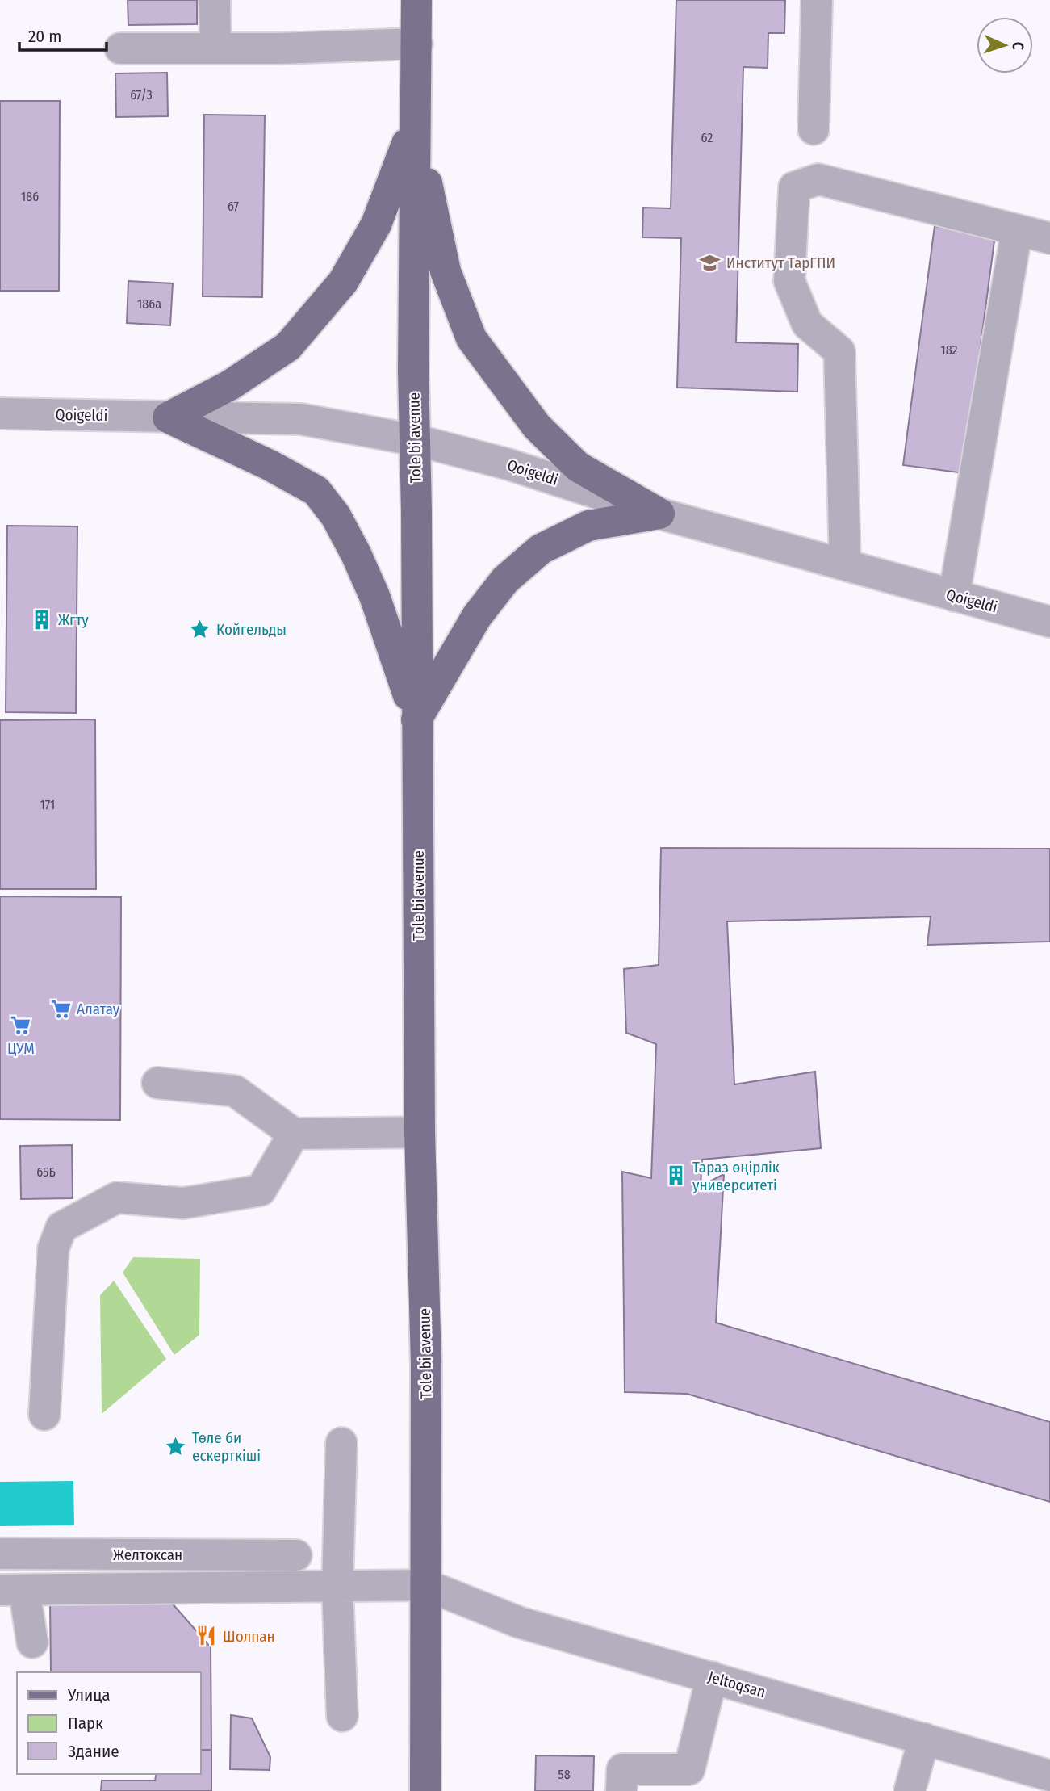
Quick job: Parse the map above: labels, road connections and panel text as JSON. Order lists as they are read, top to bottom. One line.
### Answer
{"streets":{"main road":["Tole bi avenue"],"street":["Qoigeldi","Желтоксан","Jeltoqsan"]},"crossings":[["Qoigeldi","Tole bi avenue"],["Tole bi avenue","Jeltoqsan"]],"places":{"school or university":["Институт ТарГПИ"],"building":["Жгту","Тараз өңірлік университеті"],"place":["Койгельды","Төле би ескерткіші"],"supermarket":["Алатау","ЦУМ"],"restaurant":["Шолпан"]},"house_numbers":["67/3","62","186","67","186а","182","171","65Б","58"],"legend":["Улица","Парк","Здание"],"scale_bar":"20 m","north":"right"}
